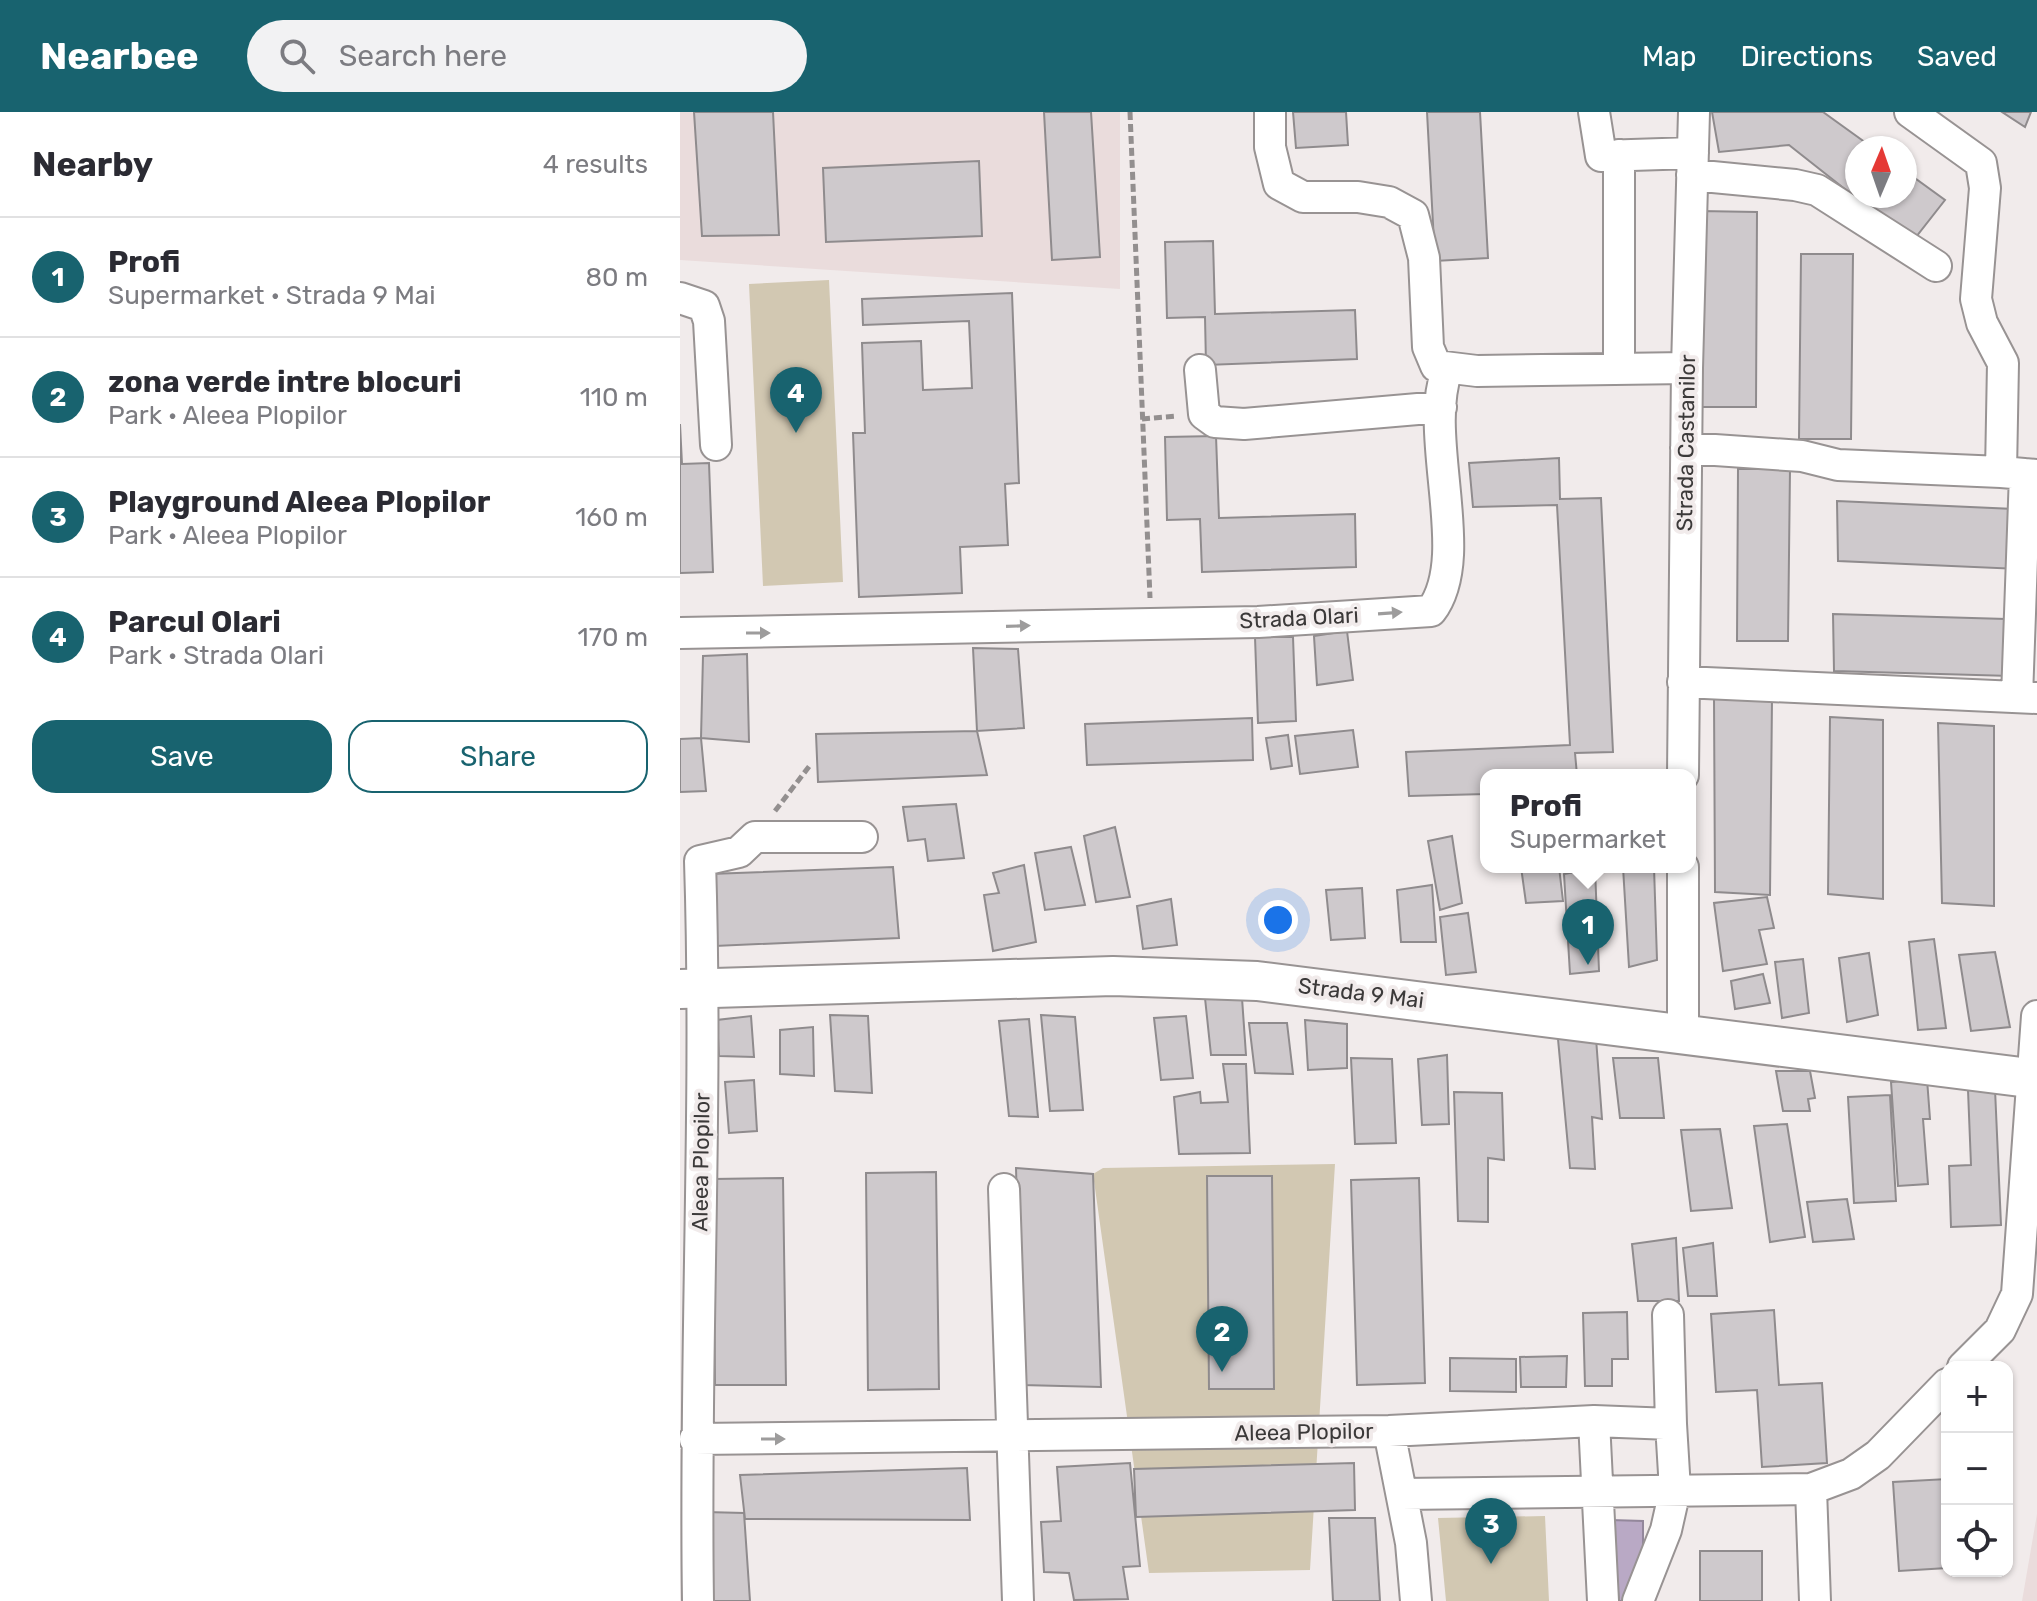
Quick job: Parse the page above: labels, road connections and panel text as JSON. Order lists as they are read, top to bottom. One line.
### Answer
{"streets":{"main road":["Strada 9 Mai"],"street":["Strada Castanilor","Strada Olari","Aleea Plopilor"]},"crossings":[["Strada 9 Mai","Aleea Plopilor"]],"one_way":["Strada Olari"],"north":"top","page":{"header":"Nearbee","search":"Search here","nav":["Map","Directions","Saved"],"heading":["Nearby","4 results"],"list":[{"mark":"1","name":"Profi","note":"Supermarket · Strada 9 Mai","value":"80 m"},{"mark":"2","name":"zona verde intre blocuri","note":"Park · Aleea Plopilor","value":"110 m"},{"mark":"3","name":"Playground Aleea Plopilor","note":"Park · Aleea Plopilor","value":"160 m"},{"mark":"4","name":"Parcul Olari","note":"Park · Strada Olari","value":"170 m"}],"pins":["4","1","2","3"],"buttons":["Save","Share"],"popup":["Profi","Supermarket"],"map_buttons":["+","−"]}}
